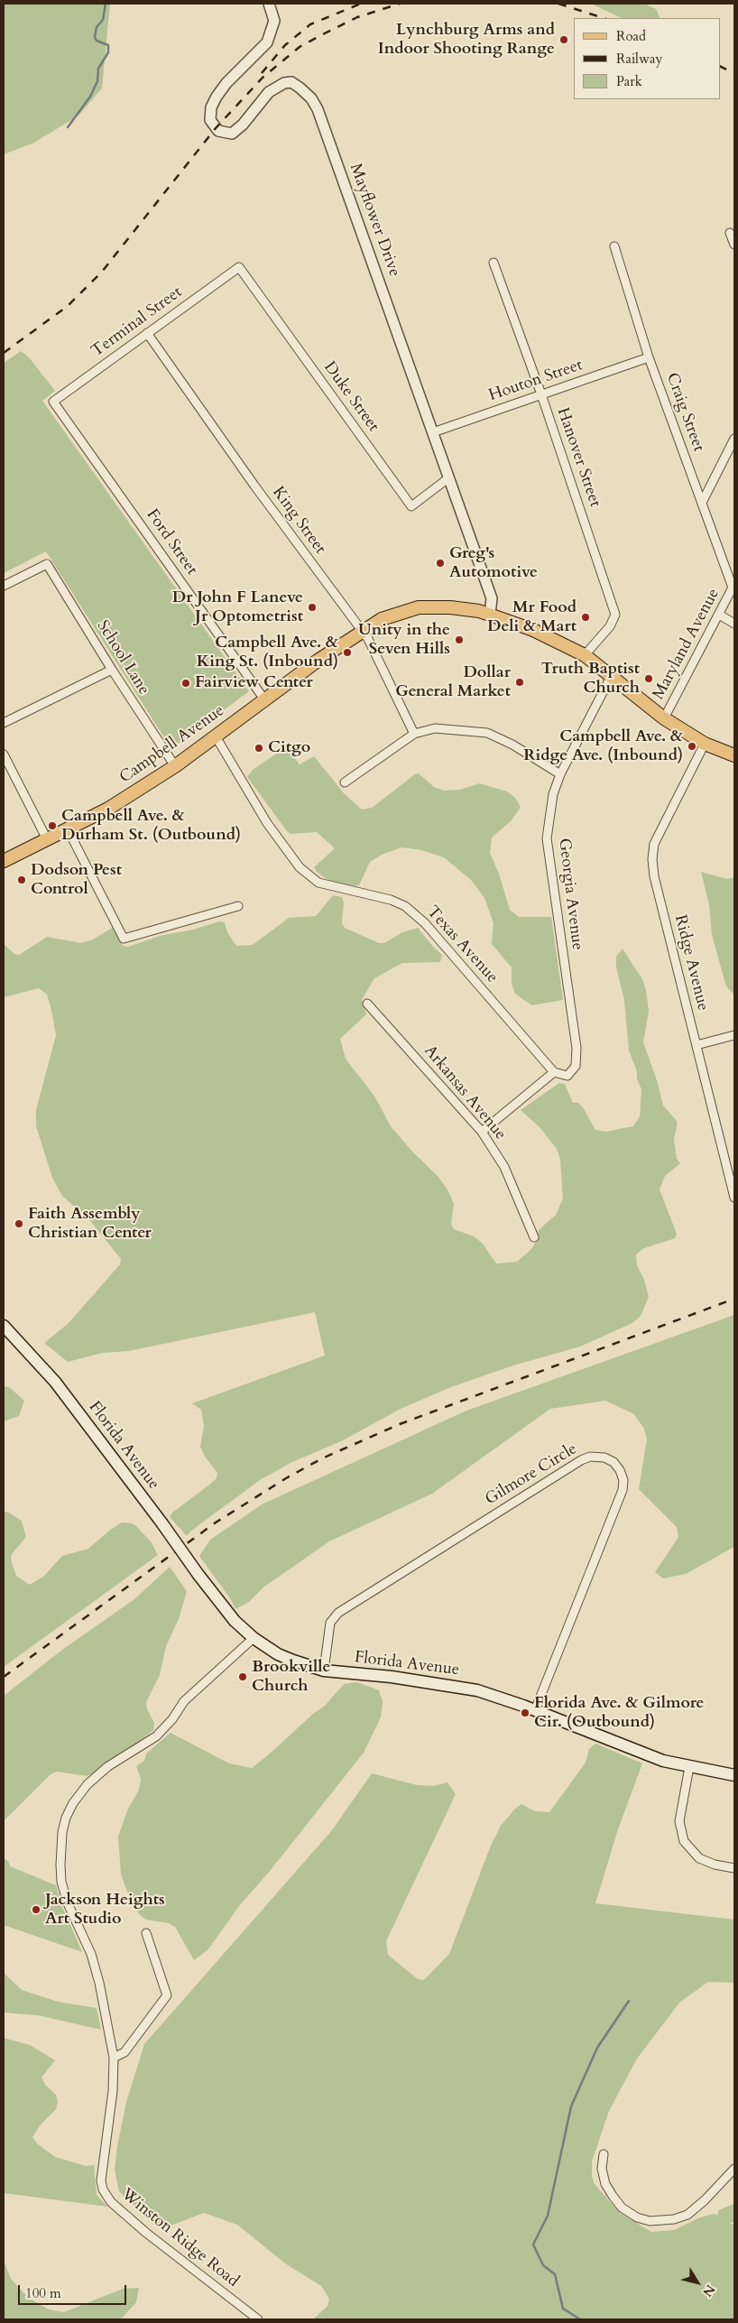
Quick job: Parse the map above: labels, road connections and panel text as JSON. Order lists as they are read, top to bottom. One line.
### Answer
{"streets":{"main road":["Campbell Avenue","Florida Avenue"],"street":["Mayflower Drive","Terminal Street","Houton Street","Duke Street","Craig Street","Hanover Street","King Street","Ford Street","Maryland Avenue","School Lane","Georgia Avenue","Texas Avenue","Ridge Avenue","Arkansas Avenue","Gilmore Circle","Winston Ridge Road"]},"crossings":[["Mayflower Drive","Houton Street"],["Mayflower Drive","Duke Street"],["Mayflower Drive","Campbell Avenue"],["Terminal Street","Duke Street"],["Terminal Street","King Street"],["Terminal Street","Ford Street"],["Houton Street","Craig Street"],["Houton Street","Hanover Street"],["Craig Street","Maryland Avenue"],["Hanover Street","Campbell Avenue"],["King Street","Campbell Avenue"],["Ford Street","Campbell Avenue"],["Maryland Avenue","Campbell Avenue"],["School Lane","Campbell Avenue"],["Campbell Avenue","Georgia Avenue"],["Campbell Avenue","Texas Avenue"],["Campbell Avenue","Ridge Avenue"],["Georgia Avenue","Texas Avenue"],["Florida Avenue","Gilmore Circle"],["Florida Avenue","Winston Ridge Road"]],"places":["Lynchburg Arms and Indoor Shooting Range","Greg's Automotive","Dr John F Laneve Jr Optometrist","Mr Food Deli & Mart","Unity in the Seven Hills","Campbell Ave. & King St. (Inbound)","Truth Baptist Church","Dollar General Market","Fairview Center","Campbell Ave. & Ridge Ave. (Inbound)","Citgo","Campbell Ave. & Durham St. (Outbound)","Dodson Pest Control","Faith Assembly Christian Center","Brookville Church","Florida Ave. & Gilmore Cir. (Outbound)","Jackson Heights Art Studio"],"legend":["Road","Railway","Park"],"scale_bar":"100 m","north":"bottom right"}
